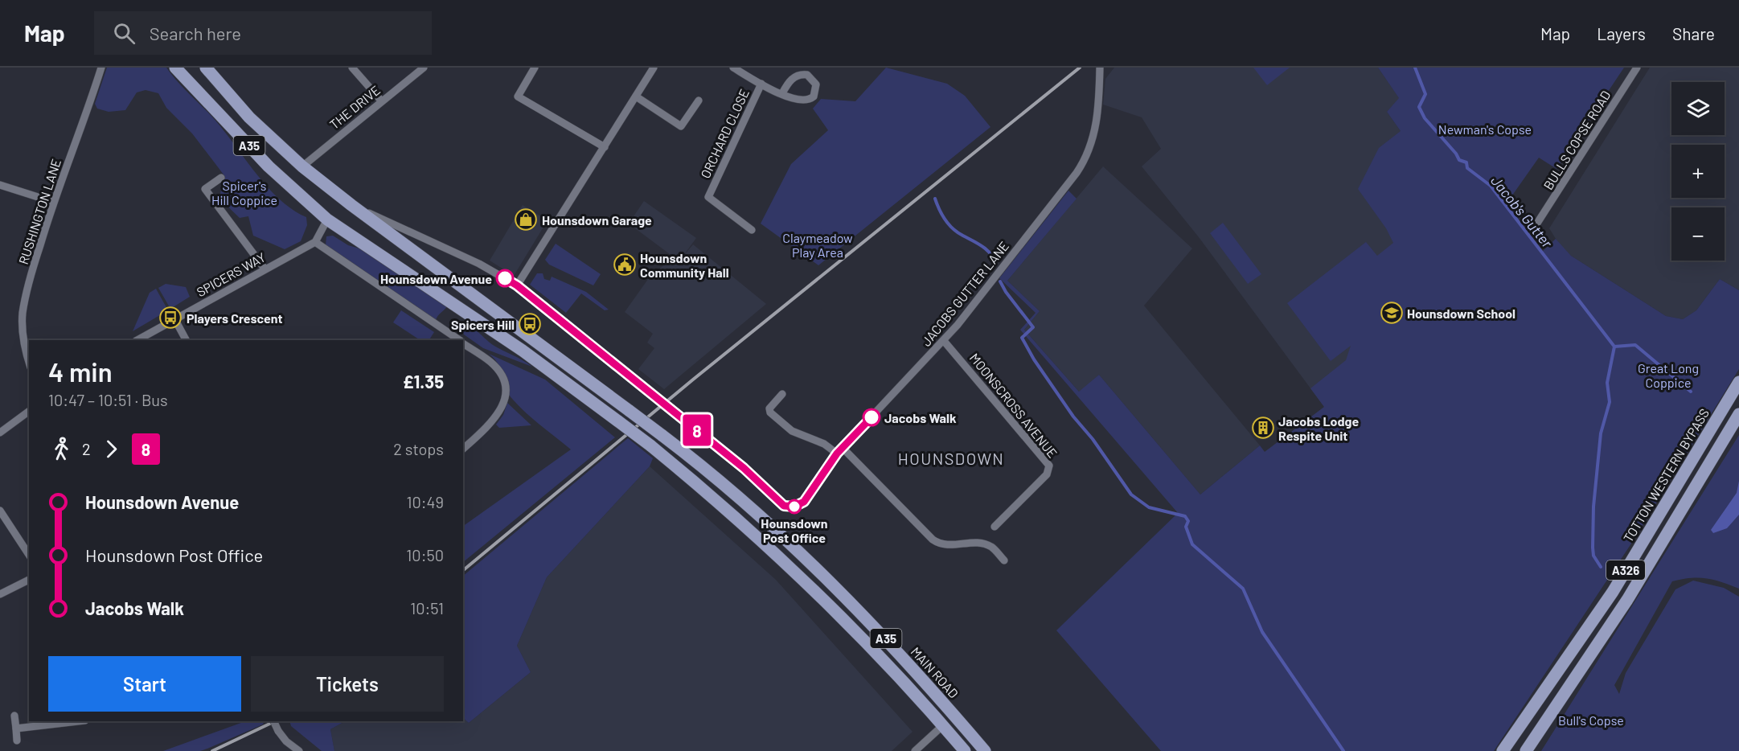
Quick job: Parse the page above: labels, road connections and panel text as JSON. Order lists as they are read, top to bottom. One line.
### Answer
{"streets":{"main road":["A35","TOTTON WESTERN BYPASS","A326","MAIN ROAD"],"street":["THE DRIVE","ORCHARD CLOSE","BULLS COPSE ROAD","RUSHINGTON LANE","SPICERS WAY","JACOBS GUTTER LANE","MOONSCROSS AVENUE"]},"crossings":[["THE DRIVE","A35"],["A35","MAIN ROAD"],["JACOBS GUTTER LANE","MOONSCROSS AVENUE"]],"districts":["HOUNSDOWN"],"water":["Jacob's Gutter"],"parks":["Newman's Copse","Spicer's Hill Coppice","Claymeadow Play Area","Great Long Coppice","Bull's Copse"],"places":{"shop":["Hounsdown Garage"],"public building":["Hounsdown Community Hall"],"other":["Hounsdown Avenue","Jacobs Walk","Hounsdown Post Office"],"school or university":["Hounsdown School"],"bus stop":["Players Crescent","Spicers Hill"],"building":["Jacobs Lodge Respite Unit"]},"lines":["bus line 8"],"page":{"header":"Map","search":"Search here","nav":["Map","Layers","Share"],"on_map":"8","map_buttons":["+","−"],"heading":["4 min","10:47 – 10:51 · Bus","£1.35"],"legs":["2","8","2 stops"],"list":[{"name":"Hounsdown Avenue","value":"10:49"},{"name":"Hounsdown Post Office","value":"10:50"},{"name":"Jacobs Walk","value":"10:51"}],"buttons":["Start","Tickets"]}}
